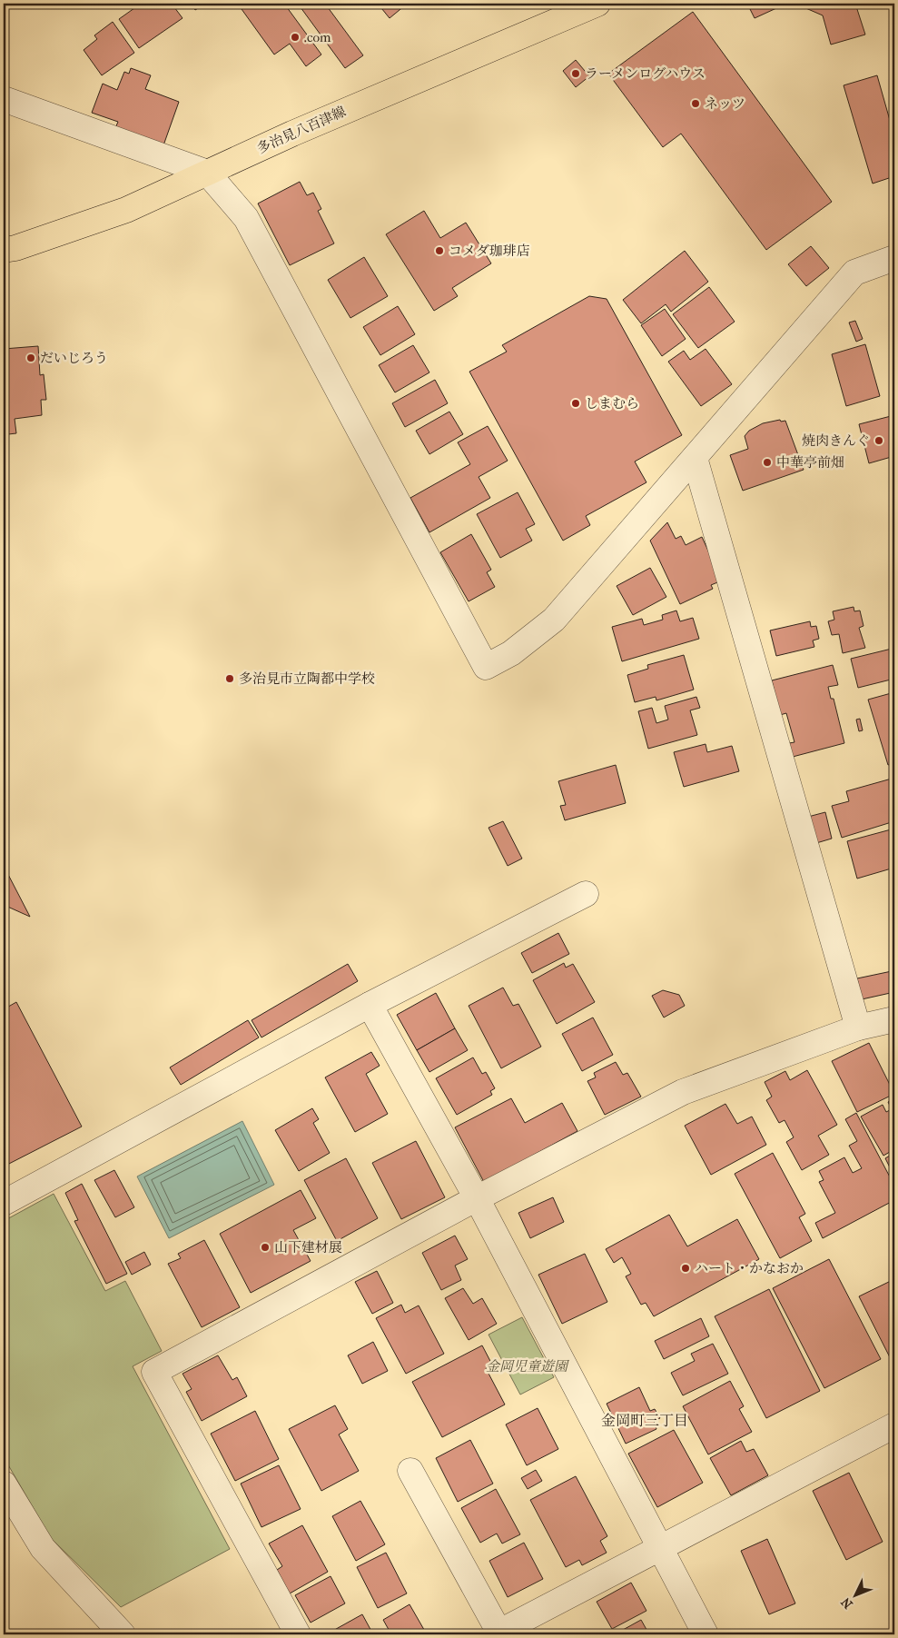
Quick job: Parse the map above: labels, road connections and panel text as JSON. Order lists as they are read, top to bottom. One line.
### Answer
{"streets":{"main road":["多治見八百津線"]},"districts":["金岡町三丁目"],"parks":["金岡児童遊園"],"places":[".com","ラーメンログハウス","ネッツ","コメダ珈琲店","だいじろう","しまむら","焼肉きんぐ","中華亭前畑","多治見市立陶都中学校","山下建材展","ハート・かなおか"],"north":"bottom left"}
